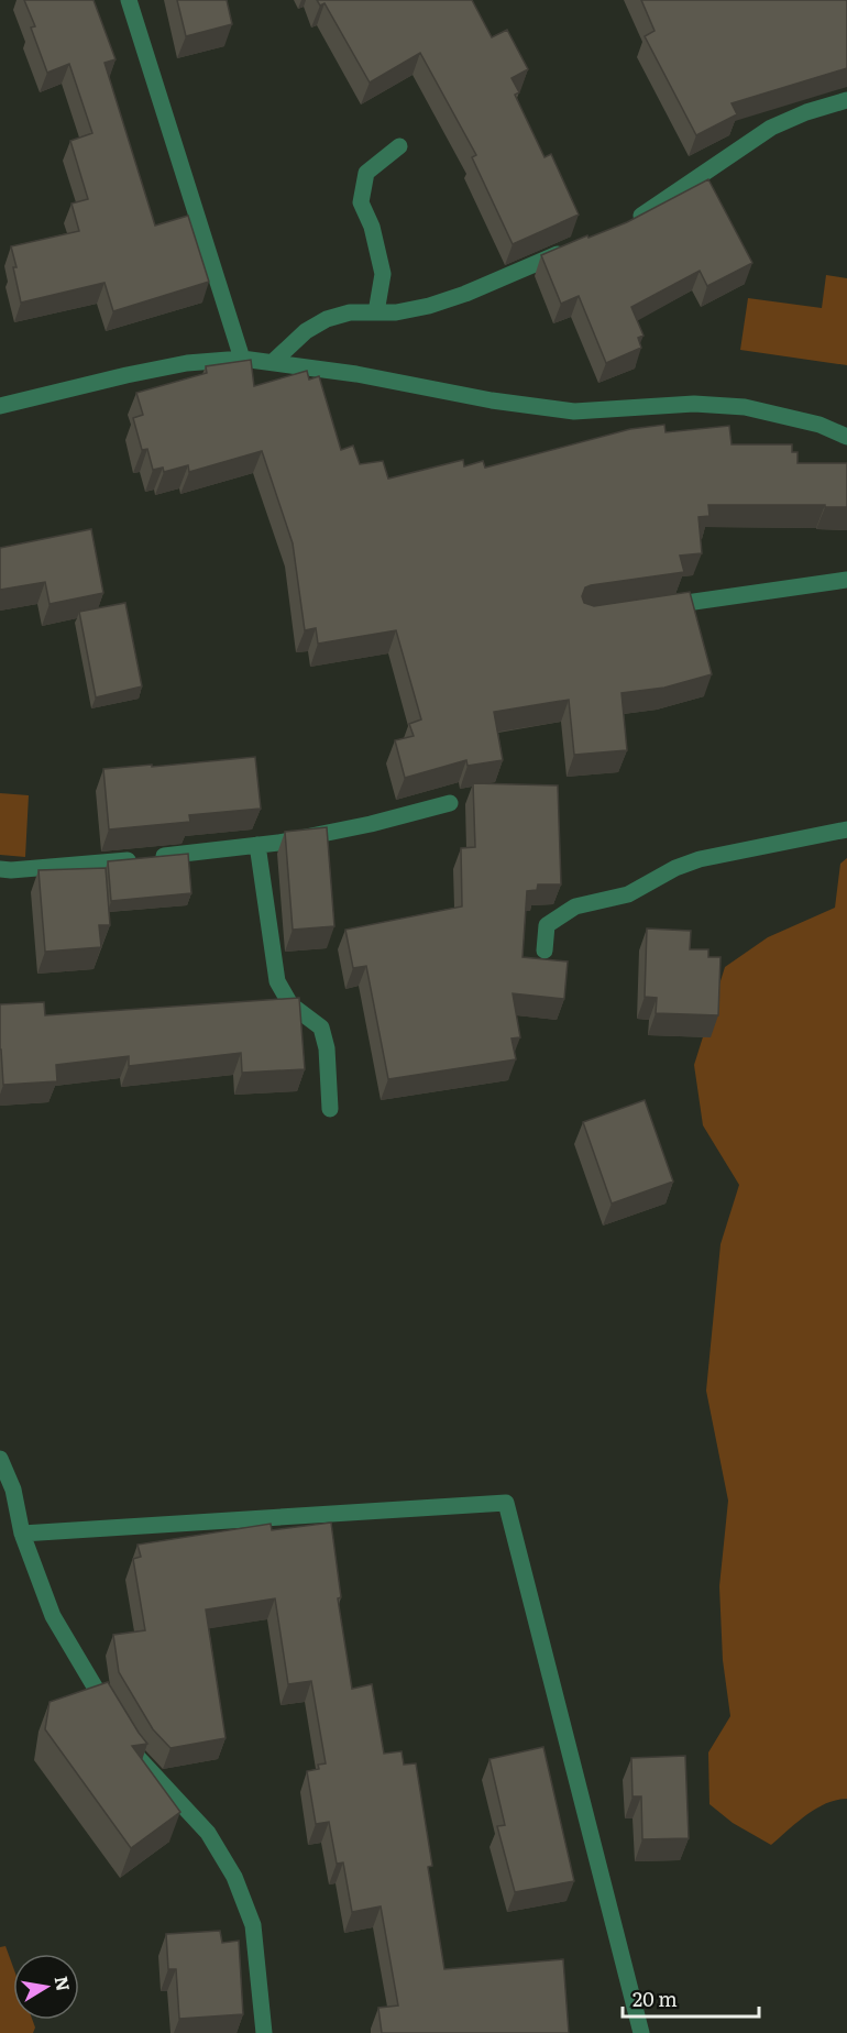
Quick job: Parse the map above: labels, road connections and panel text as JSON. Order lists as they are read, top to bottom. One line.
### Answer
{"scale_bar":"20 m","north":"right"}
